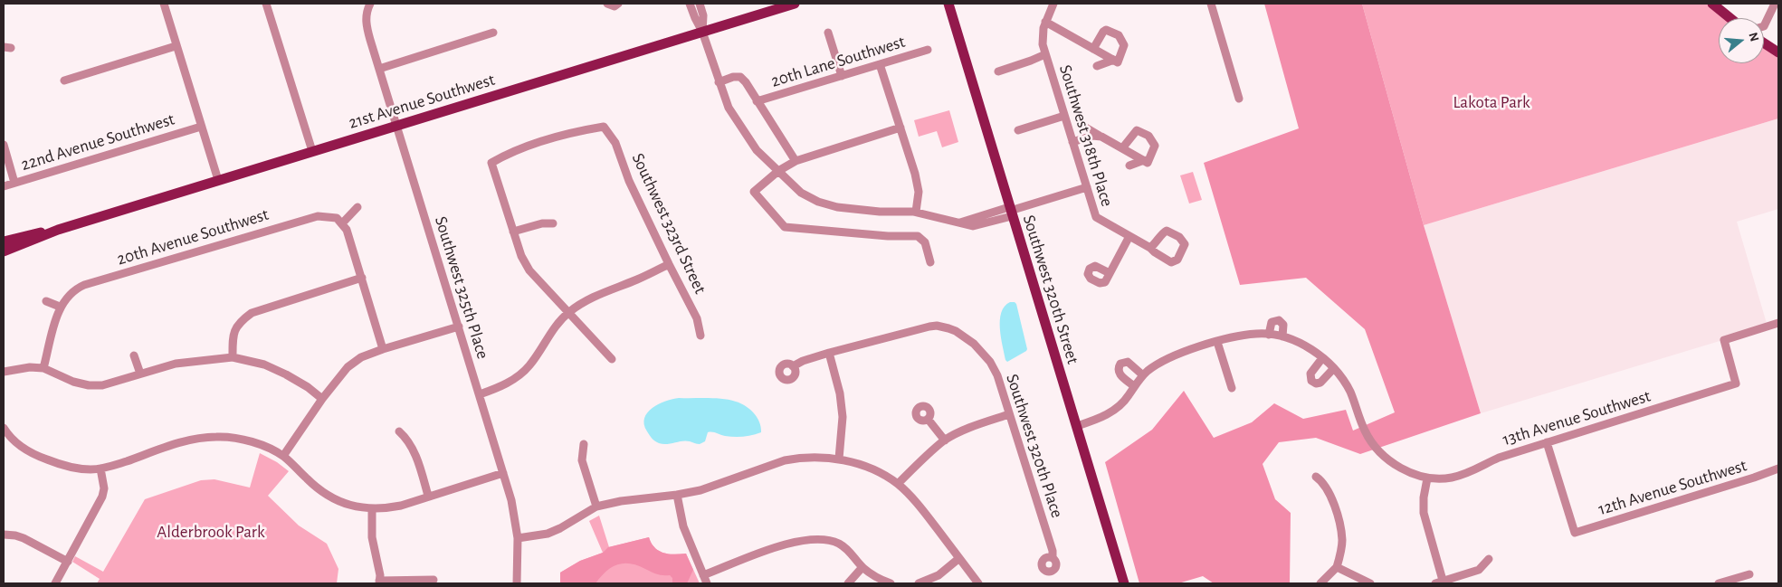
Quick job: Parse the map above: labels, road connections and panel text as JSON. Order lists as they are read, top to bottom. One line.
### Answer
{"streets":{"main road":["21st Avenue Southwest","Southwest 320th Street"],"street":["20th Lane Southwest","Southwest 318th Place","22nd Avenue Southwest","Southwest 323rd Street","20th Avenue Southwest","Southwest 325th Place","13th Avenue Southwest","Southwest 320th Place","12th Avenue Southwest"]},"crossings":[["21st Avenue Southwest","Southwest 325th Place"],["13th Avenue Southwest","12th Avenue Southwest"]],"parks":["Lakota Park","Alderbrook Park"],"north":"right"}
